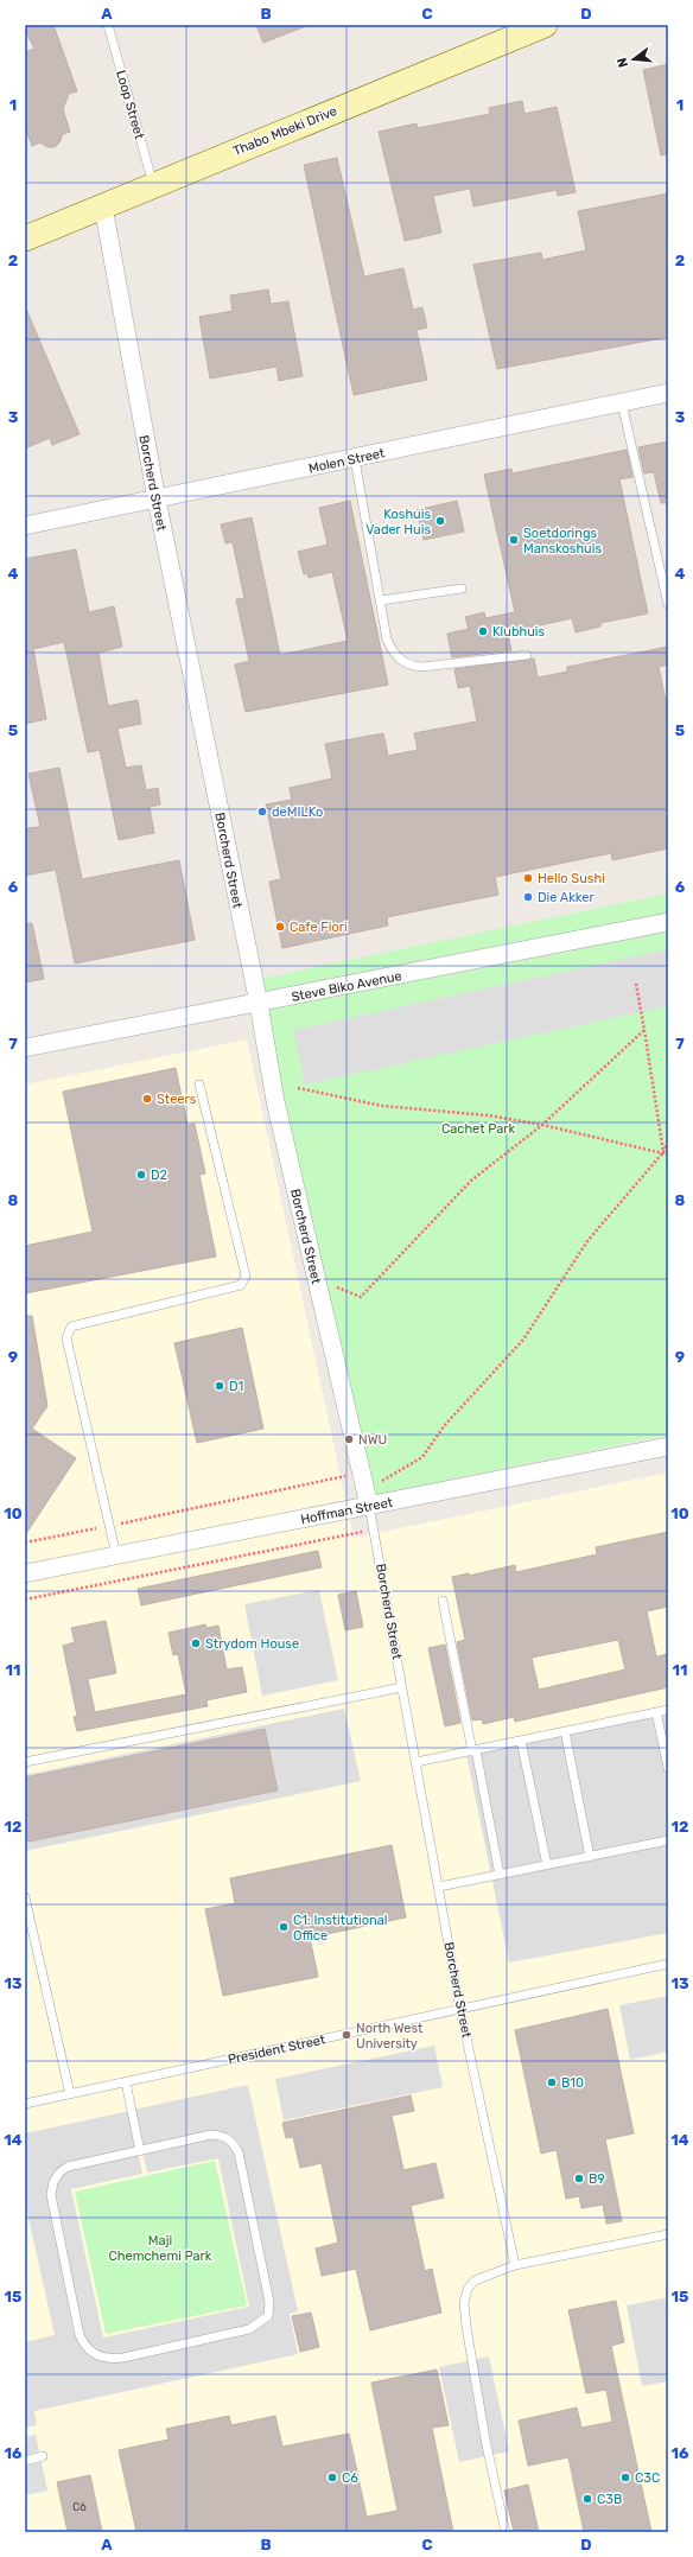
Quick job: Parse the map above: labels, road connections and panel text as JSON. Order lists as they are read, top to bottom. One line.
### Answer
{"streets":{"main road":["Thabo Mbeki Drive"],"street":["Molen Street","Borcherd Street","Steve Biko Avenue","Hoffman Street"],"lane":["Loop Street","President Street"]},"crossings":[["Loop Street","Thabo Mbeki Drive"],["Thabo Mbeki Drive","Borcherd Street"],["Molen Street","Borcherd Street"],["Borcherd Street","Steve Biko Avenue"],["Borcherd Street","Hoffman Street"],["Borcherd Street","President Street"]],"parks":["Cachet Park","Maji Chemchemi Park"],"places":["Koshuis Vader Huis","Soetdorings Manskoshuis","Klubhuis","deMILKo","Hello Sushi","Die Akker","Cafe Fiori","Steers","D2","D1","NWU","Strydom House","C1: Institutional Office","North West University","B10","B9","C6","C3C","C3B"],"house_numbers":["C6"],"north":"left","grid":{"columns":["A","B","C","D"],"rows":["1","2","3","4","5","6","7","8","9","10","11","12","13","14","15","16"]}}
